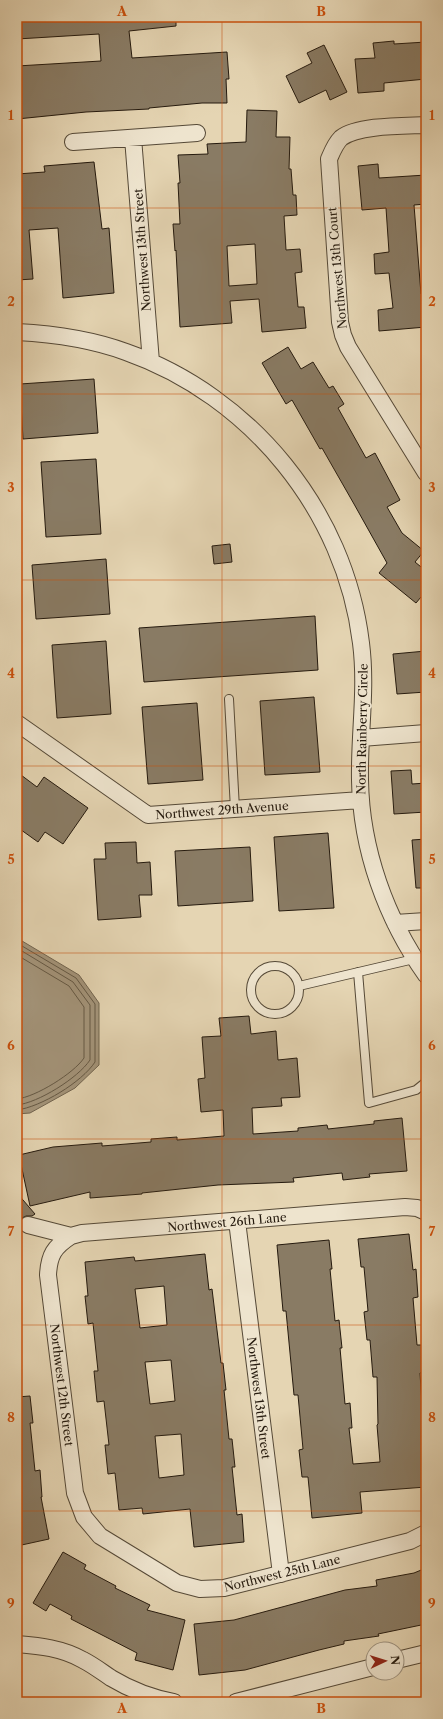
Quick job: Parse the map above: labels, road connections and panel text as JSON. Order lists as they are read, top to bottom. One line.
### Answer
{"streets":{"street":["Northwest 13th Street","Northwest 13th Court","North Rainberry Circle","Northwest 29th Avenue","Northwest 26th Lane","Northwest 12th Street","Northwest 25th Lane"]},"crossings":[["Northwest 13th Street","North Rainberry Circle"],["Northwest 13th Street","Northwest 26th Lane"],["Northwest 13th Street","Northwest 25th Lane"],["North Rainberry Circle","Northwest 29th Avenue"],["Northwest 26th Lane","Northwest 12th Street"],["Northwest 12th Street","Northwest 25th Lane"]],"north":"right","grid":{"columns":["A","B"],"rows":["1","2","3","4","5","6","7","8","9"]}}
